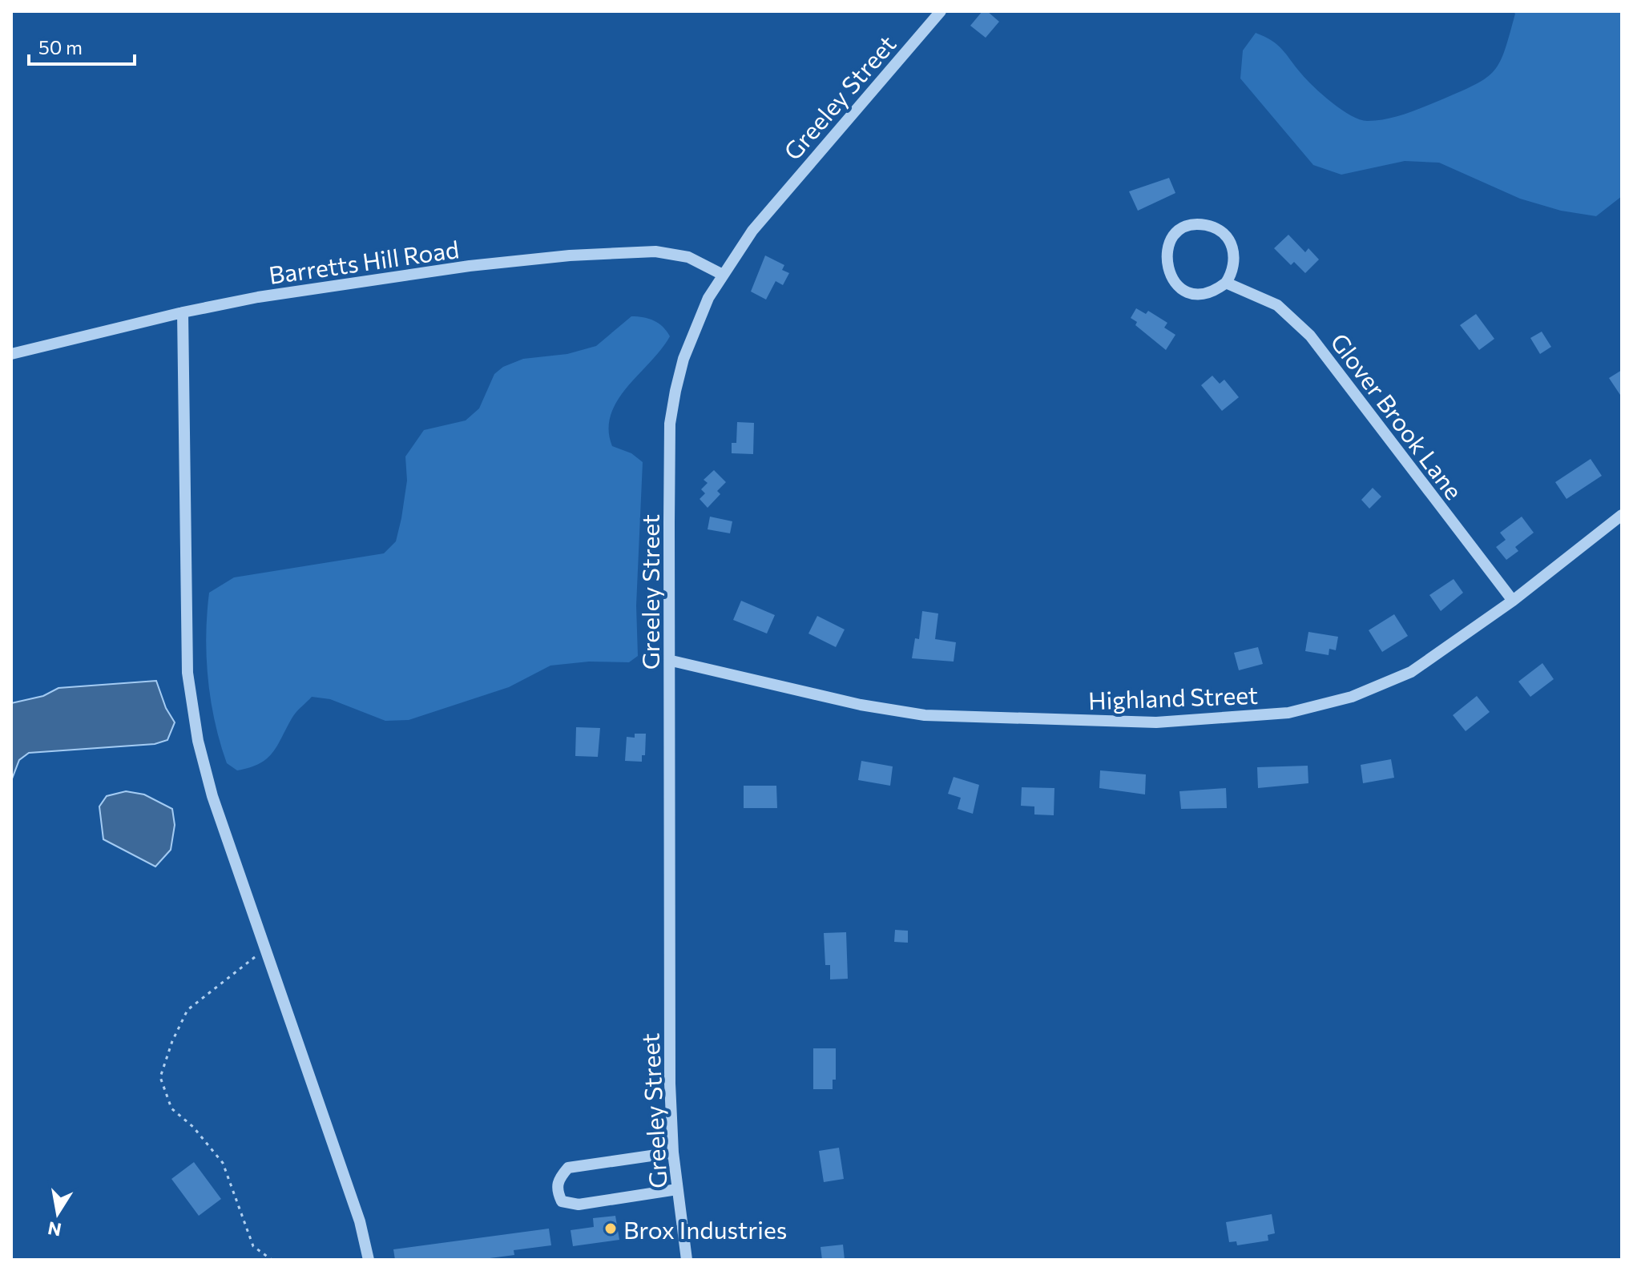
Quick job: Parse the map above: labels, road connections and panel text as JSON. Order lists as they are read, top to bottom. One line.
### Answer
{"streets":{"street":["Greeley Street","Barretts Hill Road","Glover Brook Lane","Highland Street"]},"crossings":[["Greeley Street","Barretts Hill Road"],["Greeley Street","Highland Street"],["Glover Brook Lane","Highland Street"]],"places":["Brox Industries"],"scale_bar":"50 m","north":"bottom"}
